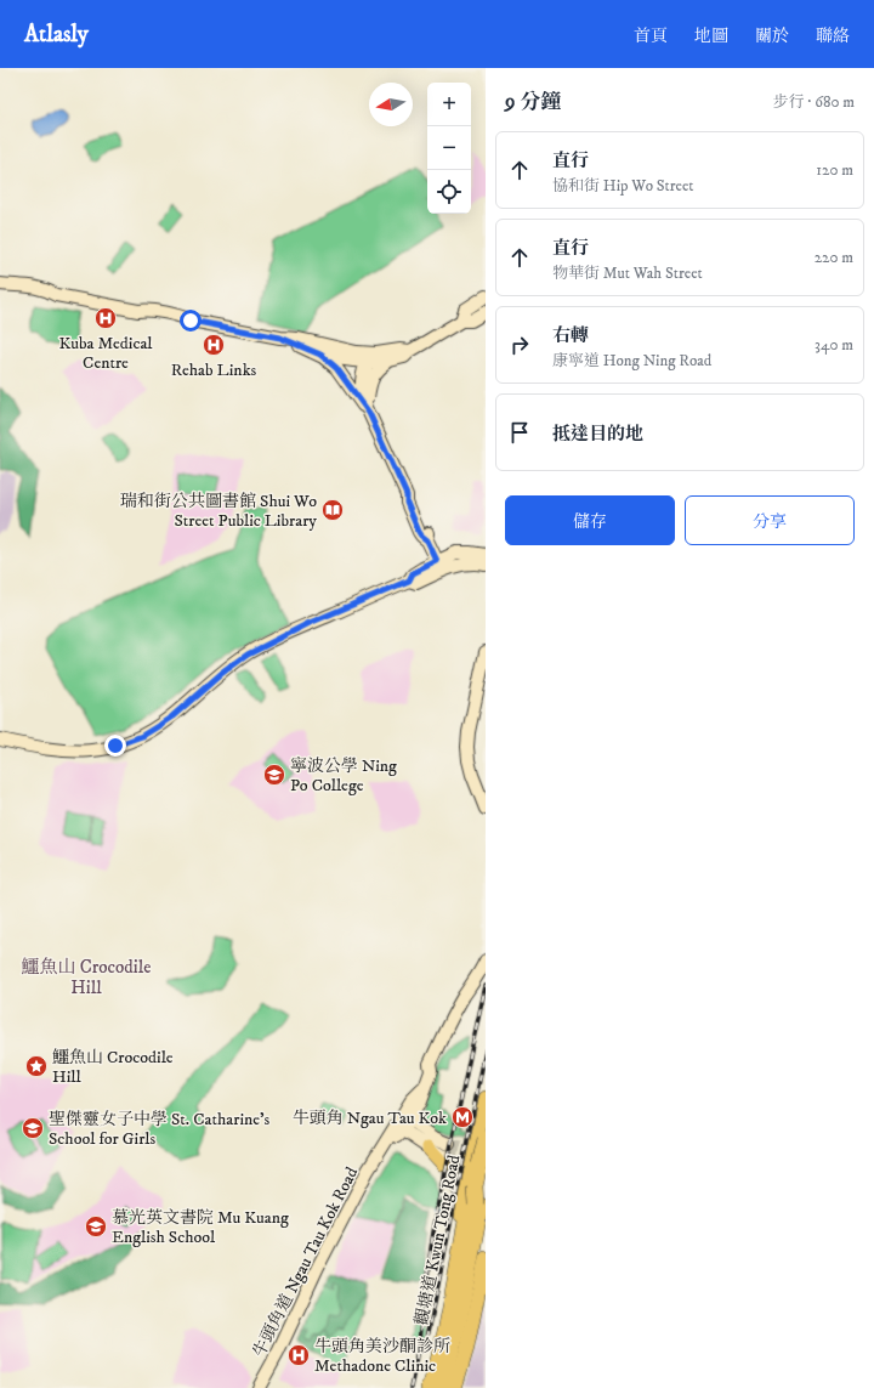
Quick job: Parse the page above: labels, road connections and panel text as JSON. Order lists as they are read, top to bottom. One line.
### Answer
{"streets":{"highway":["觀塘道 Kwun Tong Road"],"main road":["牛頭角道 Ngau Tau Kok Road"]},"districts":["鱷魚山 Crocodile Hill"],"places":{"hospital":["Kuba Medical Centre","Rehab Links","牛頭角美沙酮診所 Methadone Clinic"],"library":["瑞和街公共圖書館 Shui Wo Street Public Library"],"school or university":["寧波公學 Ning Po College","聖傑靈女子中學 St. Catharine's School for Girls","慕光英文書院 Mu Kuang English School"],"place":["鱷魚山 Crocodile Hill"],"metro station":["牛頭角 Ngau Tau Kok"]},"north":"left","page":{"header":"Atlasly","nav":["首頁","地圖","關於","聯絡"],"heading":["9 分鐘","步行 · 680 m"],"map_buttons":["+","−"],"list":[["直行","協和街 Hip Wo Street","120 m"],["直行","物華街 Mut Wah Street","220 m"],["右轉","康寧道 Hong Ning Road","340 m"],"抵達目的地"],"buttons":["儲存","分享"]}}
